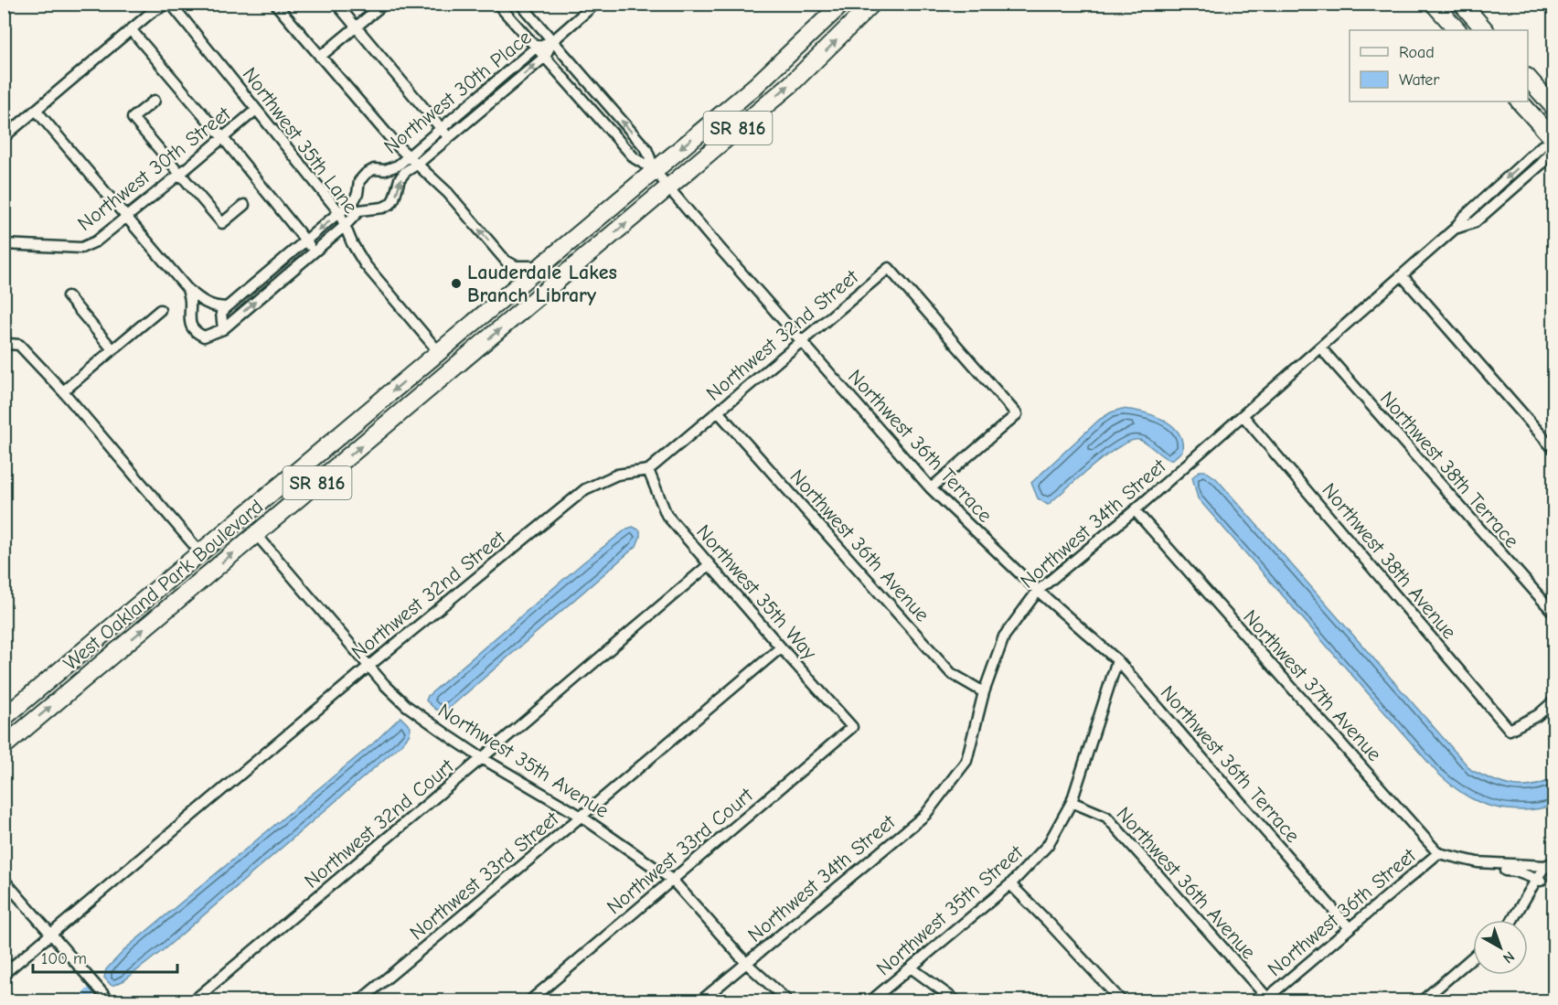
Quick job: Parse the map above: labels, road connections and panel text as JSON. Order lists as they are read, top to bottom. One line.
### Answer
{"streets":{"main road":["SR 816","West Oakland Park Boulevard"],"street":["Northwest 30th Place","Northwest 35th Lane","Northwest 30th Street","Northwest 32nd Street","Northwest 36th Terrace","Northwest 38th Terrace","Northwest 34th Street","Northwest 36th Avenue","Northwest 38th Avenue","Northwest 35th Way","Northwest 37th Avenue","Northwest 35th Avenue","Northwest 32nd Court","Northwest 33rd Court","Northwest 33rd Street","Northwest 35th Street","Northwest 36th Street"]},"crossings":[["Northwest 30th Place","Northwest 35th Lane"],["Northwest 30th Place","Northwest 36th Terrace"],["Northwest 35th Lane","Northwest 30th Street"],["Northwest 35th Lane","West Oakland Park Boulevard"],["Northwest 32nd Street","Northwest 36th Terrace"],["Northwest 32nd Street","Northwest 36th Avenue"],["Northwest 32nd Street","Northwest 35th Way"],["Northwest 32nd Street","Northwest 35th Avenue"],["Northwest 36th Terrace","Northwest 34th Street"],["Northwest 36th Terrace","West Oakland Park Boulevard"],["Northwest 36th Terrace","Northwest 35th Street"],["Northwest 36th Terrace","Northwest 36th Street"],["Northwest 38th Terrace","Northwest 34th Street"],["Northwest 34th Street","Northwest 36th Avenue"],["Northwest 34th Street","Northwest 38th Avenue"],["Northwest 34th Street","Northwest 37th Avenue"],["Northwest 34th Street","Northwest 35th Avenue"],["Northwest 36th Avenue","Northwest 35th Street"],["Northwest 36th Avenue","Northwest 36th Street"],["West Oakland Park Boulevard","Northwest 35th Avenue"],["Northwest 35th Way","Northwest 32nd Court"],["Northwest 35th Way","Northwest 33rd Court"],["Northwest 35th Way","Northwest 33rd Street"],["Northwest 37th Avenue","Northwest 36th Street"],["Northwest 35th Avenue","Northwest 32nd Court"],["Northwest 35th Avenue","Northwest 33rd Court"],["Northwest 35th Avenue","Northwest 33rd Street"]],"places":["Lauderdale Lakes Branch Library"],"legend":["Road","Water"],"scale_bar":"100 m","north":"bottom right"}
